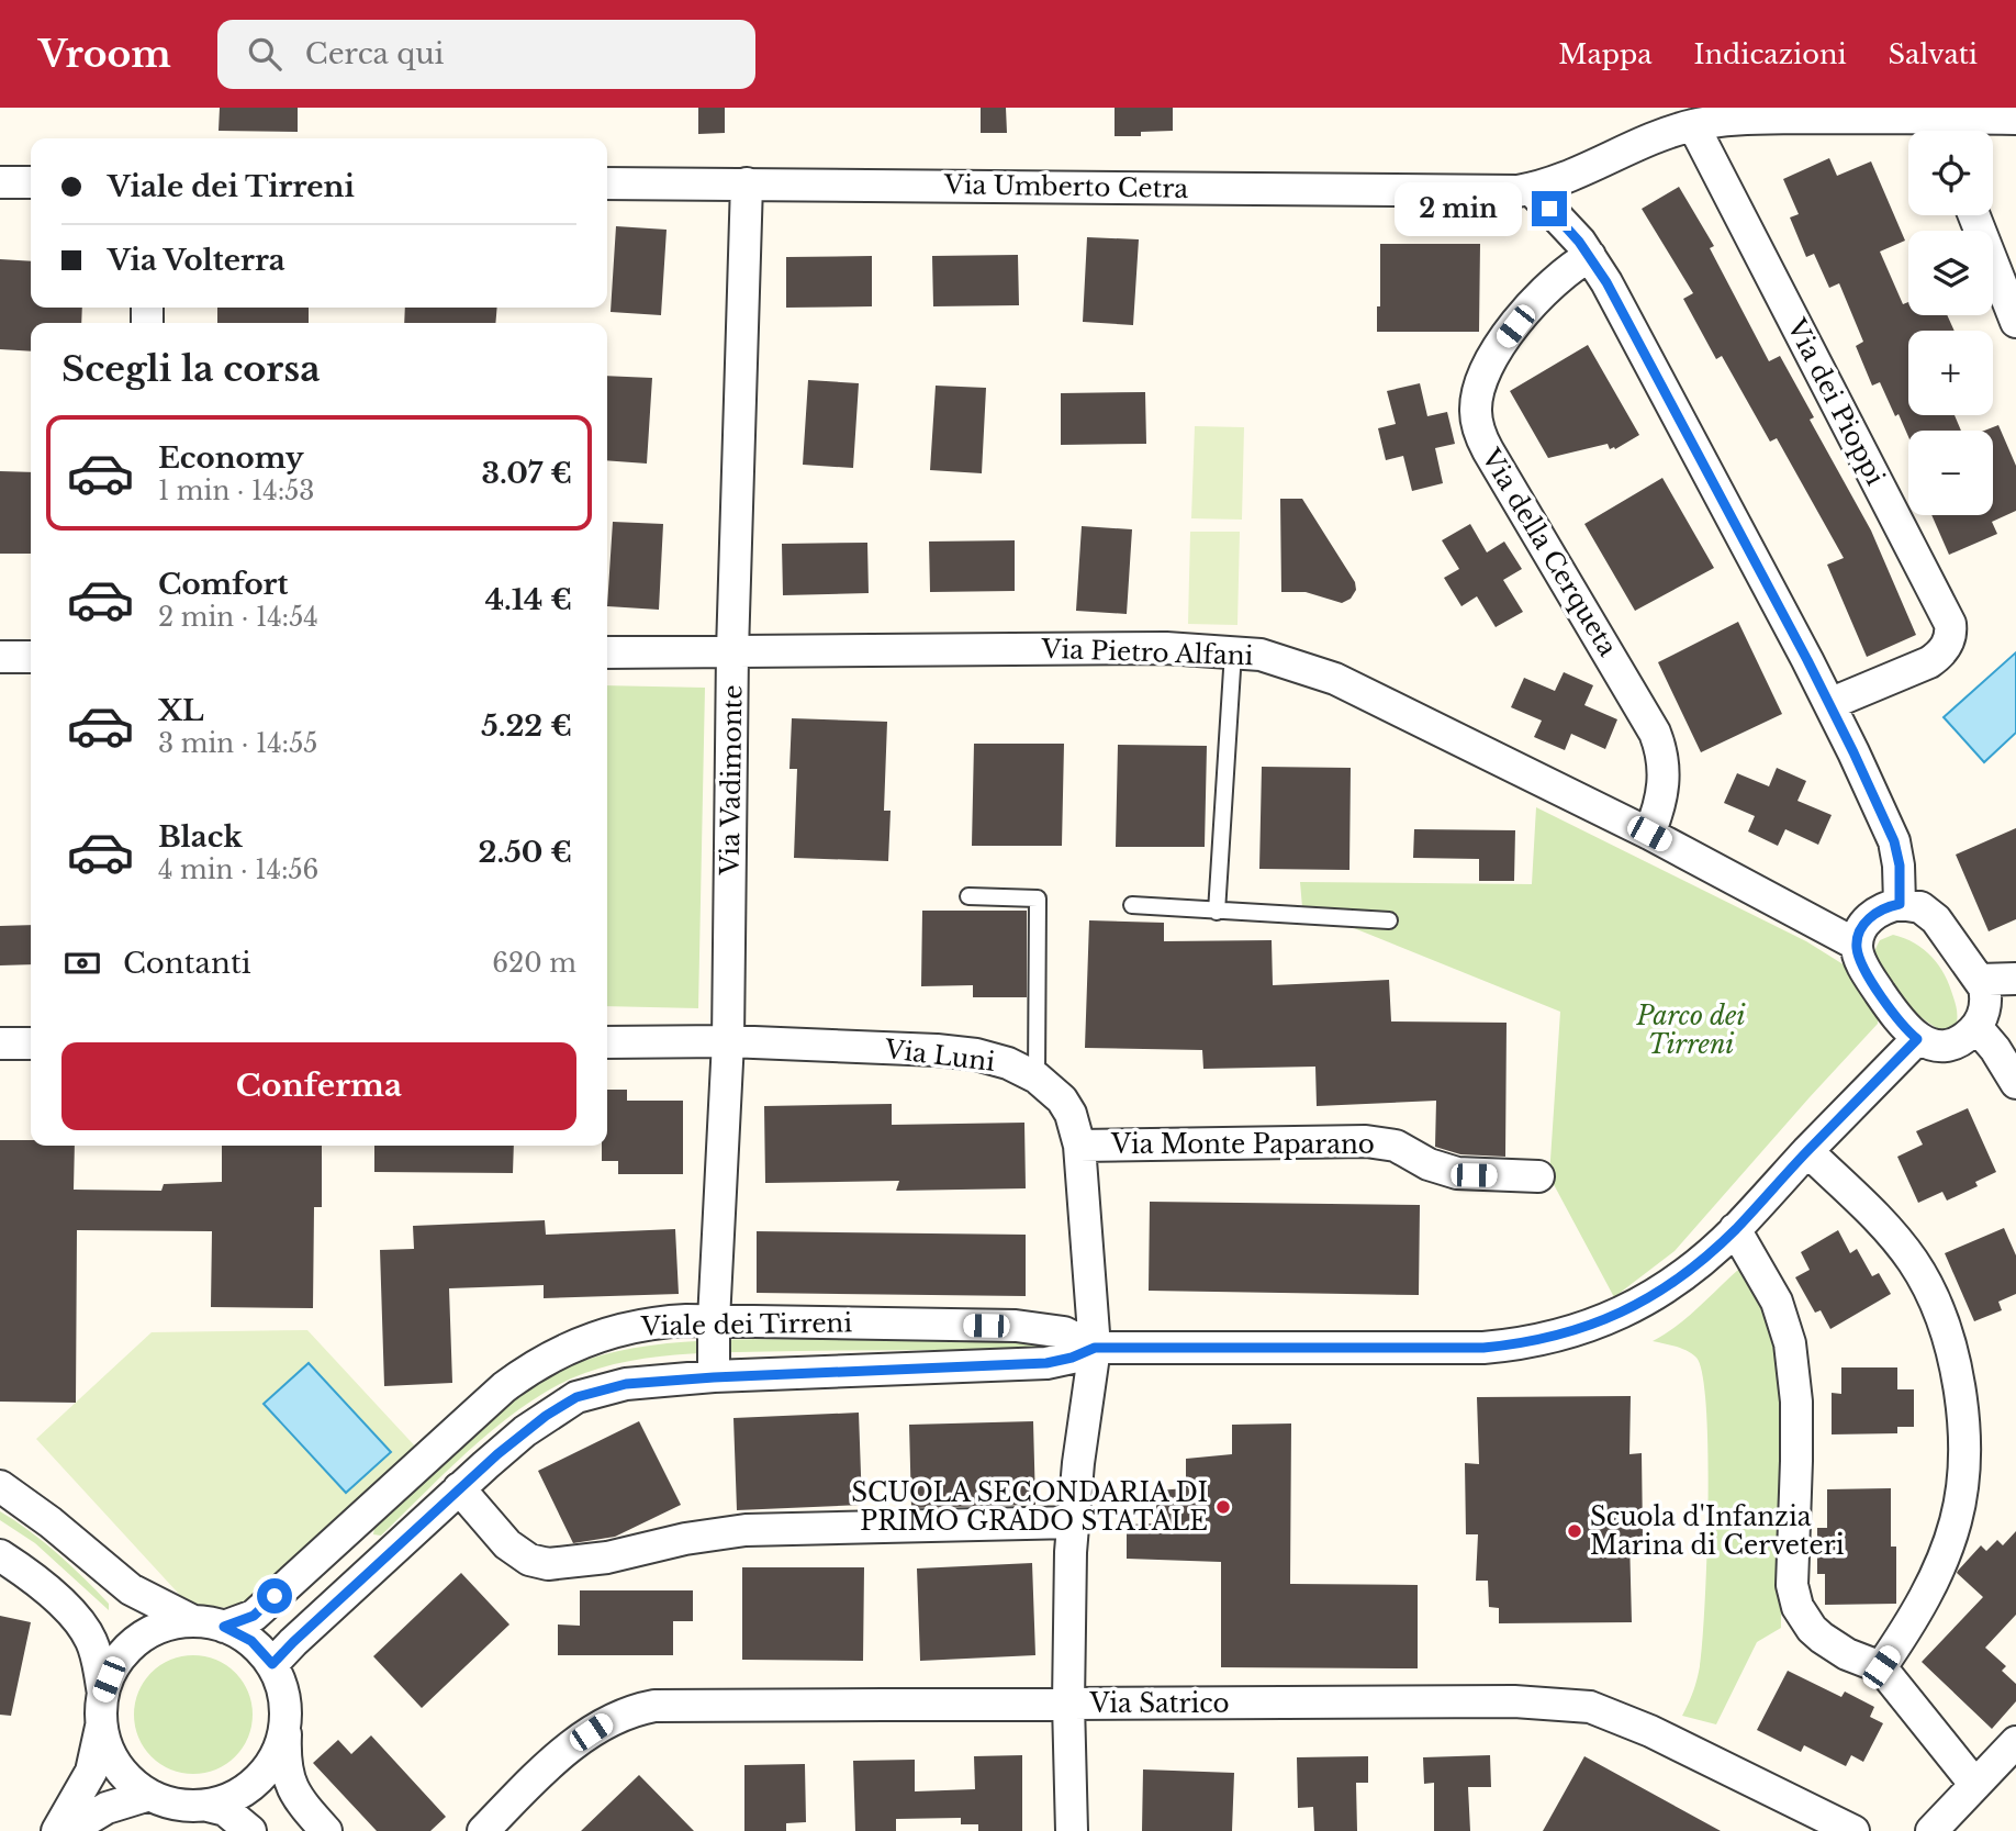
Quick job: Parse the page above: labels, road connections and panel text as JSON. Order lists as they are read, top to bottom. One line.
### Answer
{"streets":{"street":["Via Umberto Cetra","Via dei Pioppi","Via della Cerqueta","Via Pietro Alfani","Via Vadimonte","Via Luni","Via Monte Paparano","Viale dei Tirreni","Via Satrico"]},"crossings":[["Via Umberto Cetra","Via dei Pioppi"],["Via Umberto Cetra","Via Vadimonte"],["Via della Cerqueta","Via Pietro Alfani"],["Via Pietro Alfani","Via Vadimonte"],["Via Pietro Alfani","Viale dei Tirreni"],["Via Vadimonte","Via Luni"],["Via Vadimonte","Viale dei Tirreni"],["Via Luni","Via Monte Paparano"],["Via Luni","Viale dei Tirreni"],["Via Luni","Via Satrico"]],"parks":["Parco dei Tirreni"],"places":["SCUOLA SECONDARIA DI PRIMO GRADO STATALE","Scuola d'Infanzia Marina di Cerveteri"],"page":{"header":"Vroom","search":"Cerca qui","nav":["Mappa","Indicazioni","Salvati"],"map_buttons":["+","−"],"banner":["Viale dei Tirreni","Via Volterra"],"bubble":"2 min","heading":"Scegli la corsa","list":[{"name":"Economy","note":"1 min · 14:53","value":"3.07 €"},{"name":"Comfort","note":"2 min · 14:54","value":"4.14 €"},{"name":"XL","note":"3 min · 14:55","value":"5.22 €"},{"name":"Black","note":"4 min · 14:56","value":"2.50 €"}],"pay":["Contanti","620 m"],"buttons":"Conferma"}}
